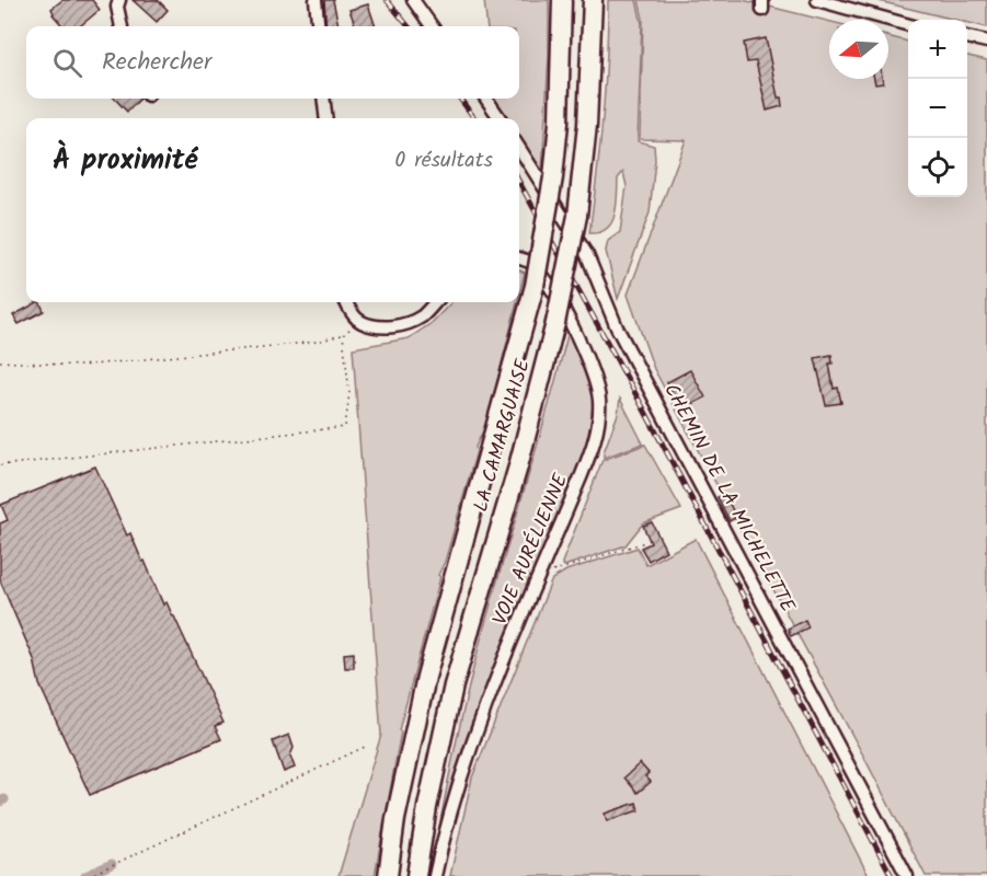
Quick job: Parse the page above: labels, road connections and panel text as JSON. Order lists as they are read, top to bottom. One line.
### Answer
{"streets":{"highway":["LA CAMARGUAISE"],"street":["CHEMIN DE LA MICHELETTE","VOIE AURÉLIENNE"]},"north":"left","page":{"map_buttons":["+","−"],"search":"Rechercher","heading":["À proximité","0 résultats"]}}
